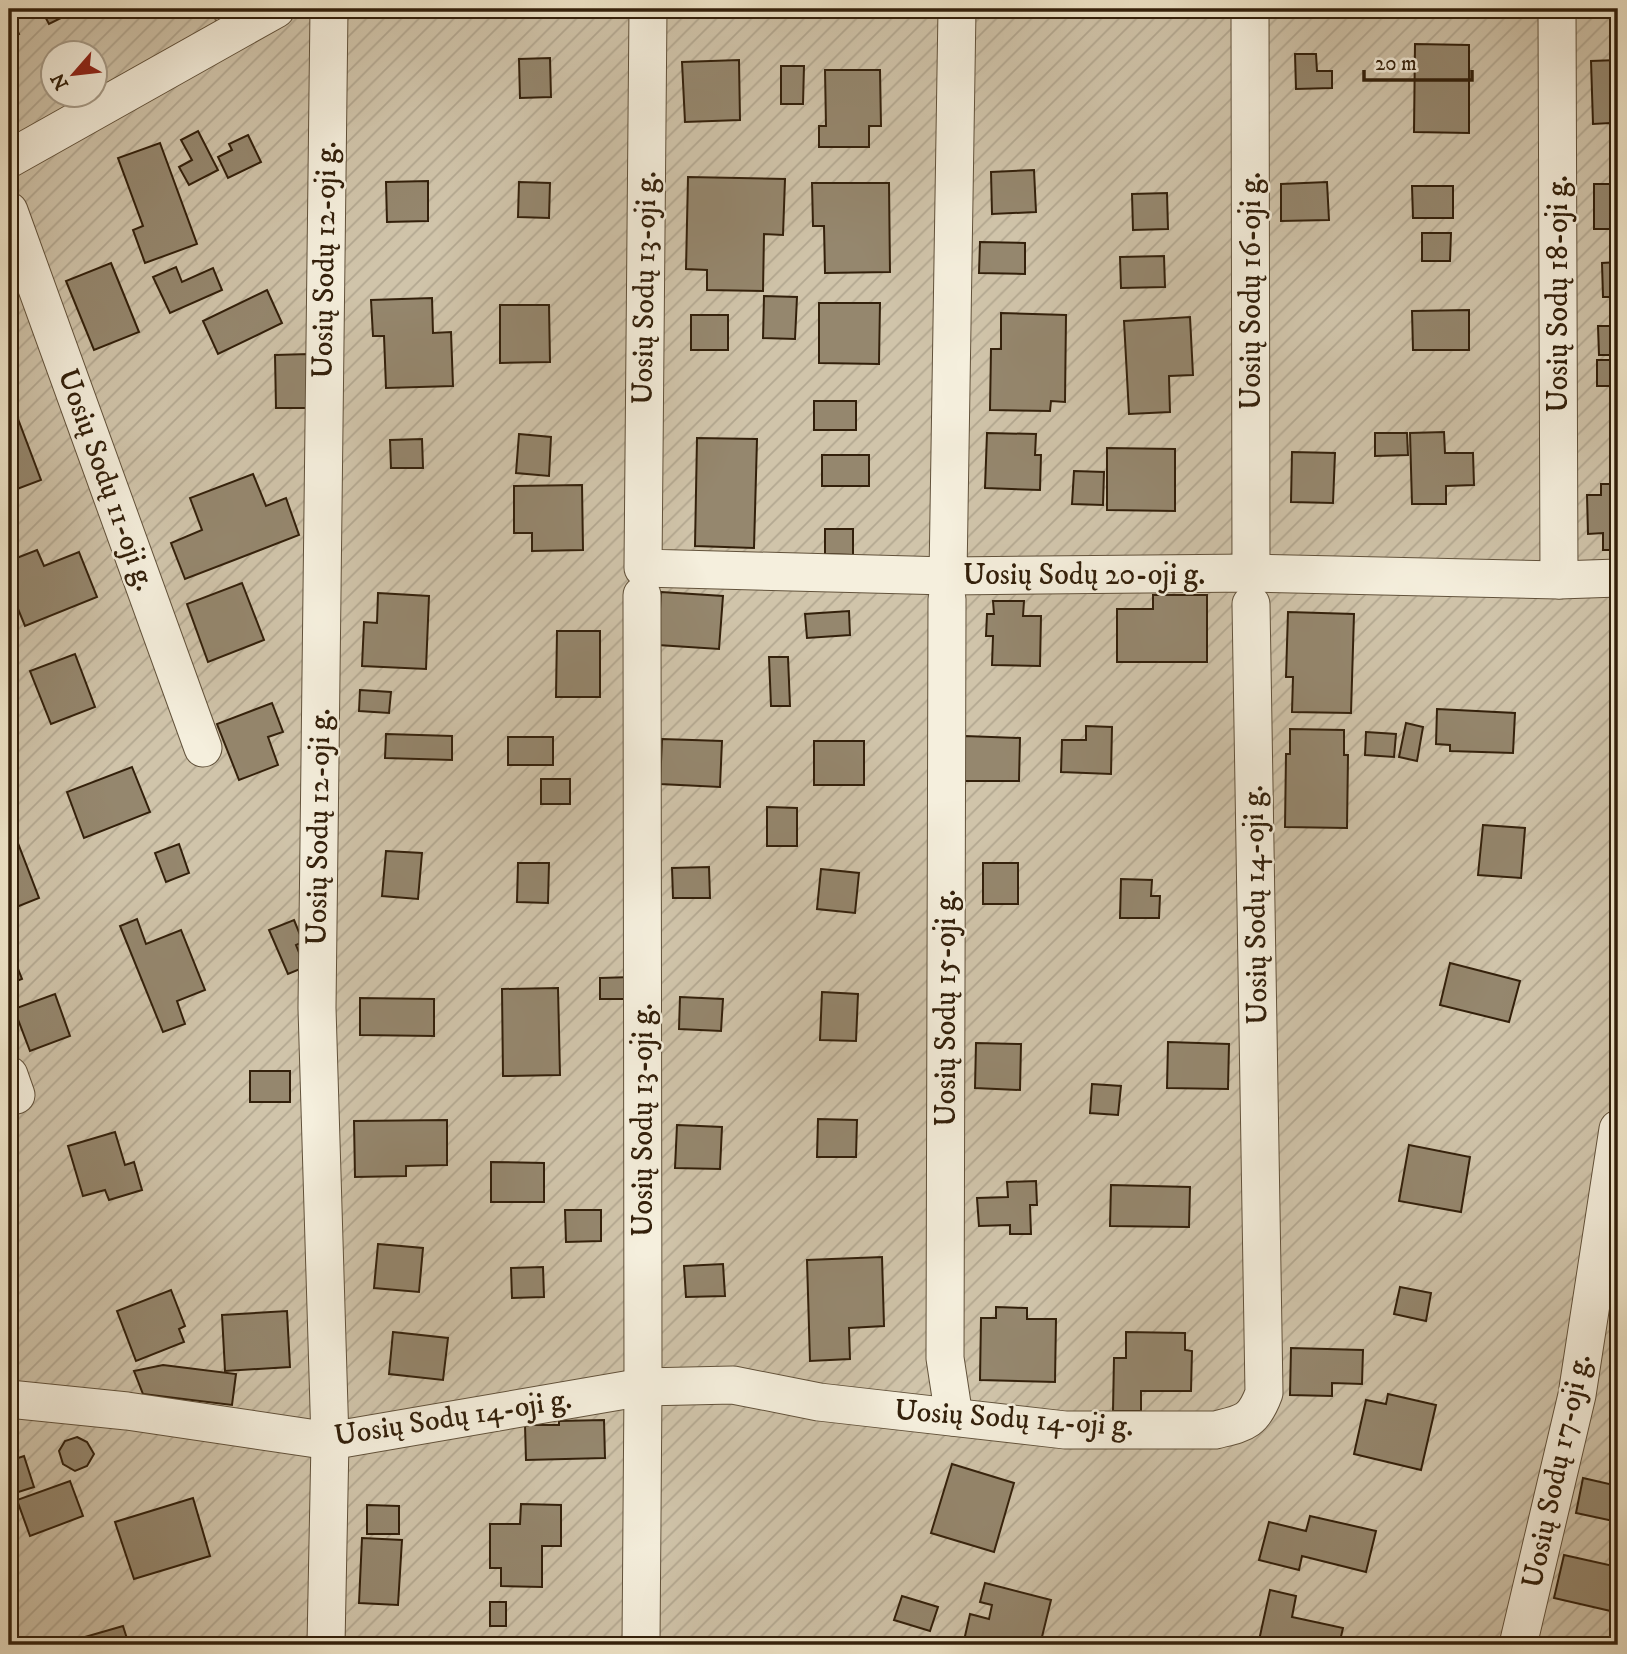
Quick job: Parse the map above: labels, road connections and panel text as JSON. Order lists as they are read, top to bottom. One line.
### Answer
{"streets":{"street":["Uosių Sodų 12-oji g.","Uosių Sodų 13-oji g.","Uosių Sodų 16-oji g.","Uosių Sodų 18-oji g.","Uosių Sodų 11-oji g.","Uosių Sodų 20-oji g.","Uosių Sodų 14-oji g.","Uosių Sodų 15-oji g.","Uosių Sodų 17-oji g."]},"crossings":[["Uosių Sodų 12-oji g.","Uosių Sodų 14-oji g."],["Uosių Sodų 13-oji g.","Uosių Sodų 14-oji g."],["Uosių Sodų 16-oji g.","Uosių Sodų 20-oji g."],["Uosių Sodų 16-oji g.","Uosių Sodų 14-oji g."],["Uosių Sodų 18-oji g.","Uosių Sodų 20-oji g."],["Uosių Sodų 20-oji g.","Uosių Sodų 14-oji g."],["Uosių Sodų 20-oji g.","Uosių Sodų 15-oji g."],["Uosių Sodų 14-oji g.","Uosių Sodų 15-oji g."]],"scale_bar":"20 m","north":"bottom left"}
